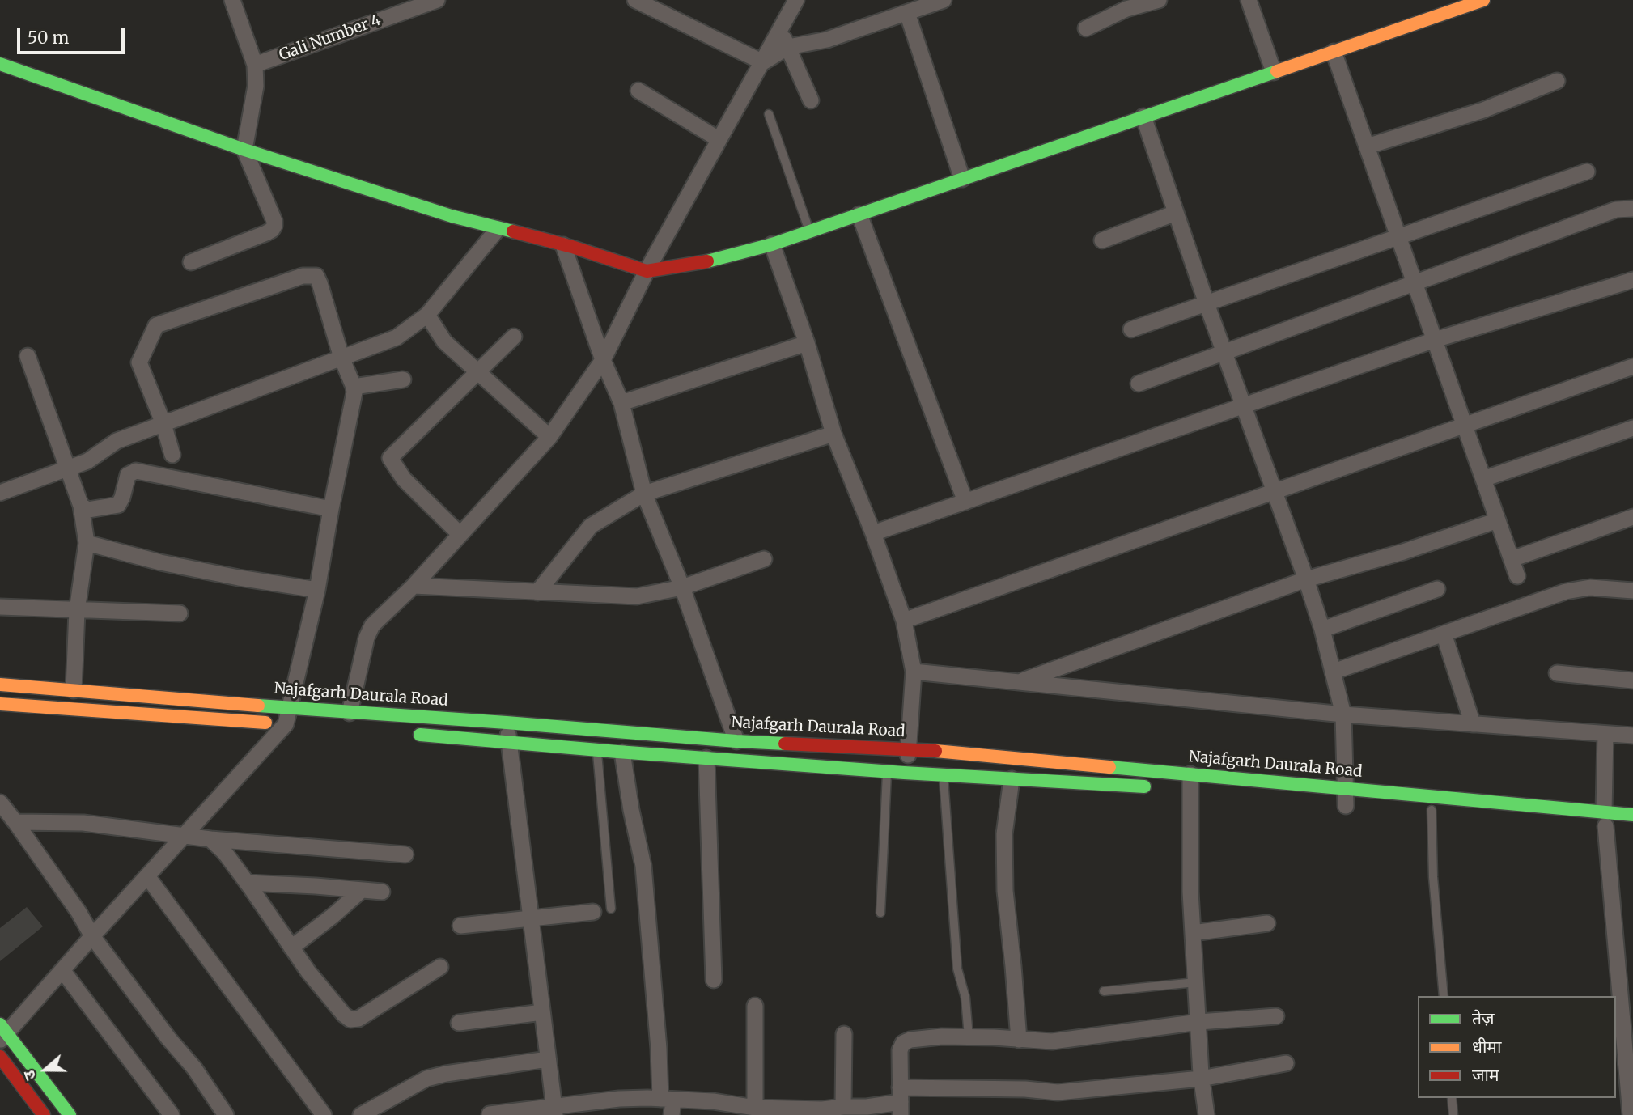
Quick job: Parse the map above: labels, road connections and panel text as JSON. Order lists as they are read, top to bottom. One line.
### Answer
{"streets":{"main road":["Najafgarh Daurala Road"],"street":["Gali Number 4"]},"legend":["तेज़","धीमा","जाम"],"scale_bar":"50 m","north":"left"}
